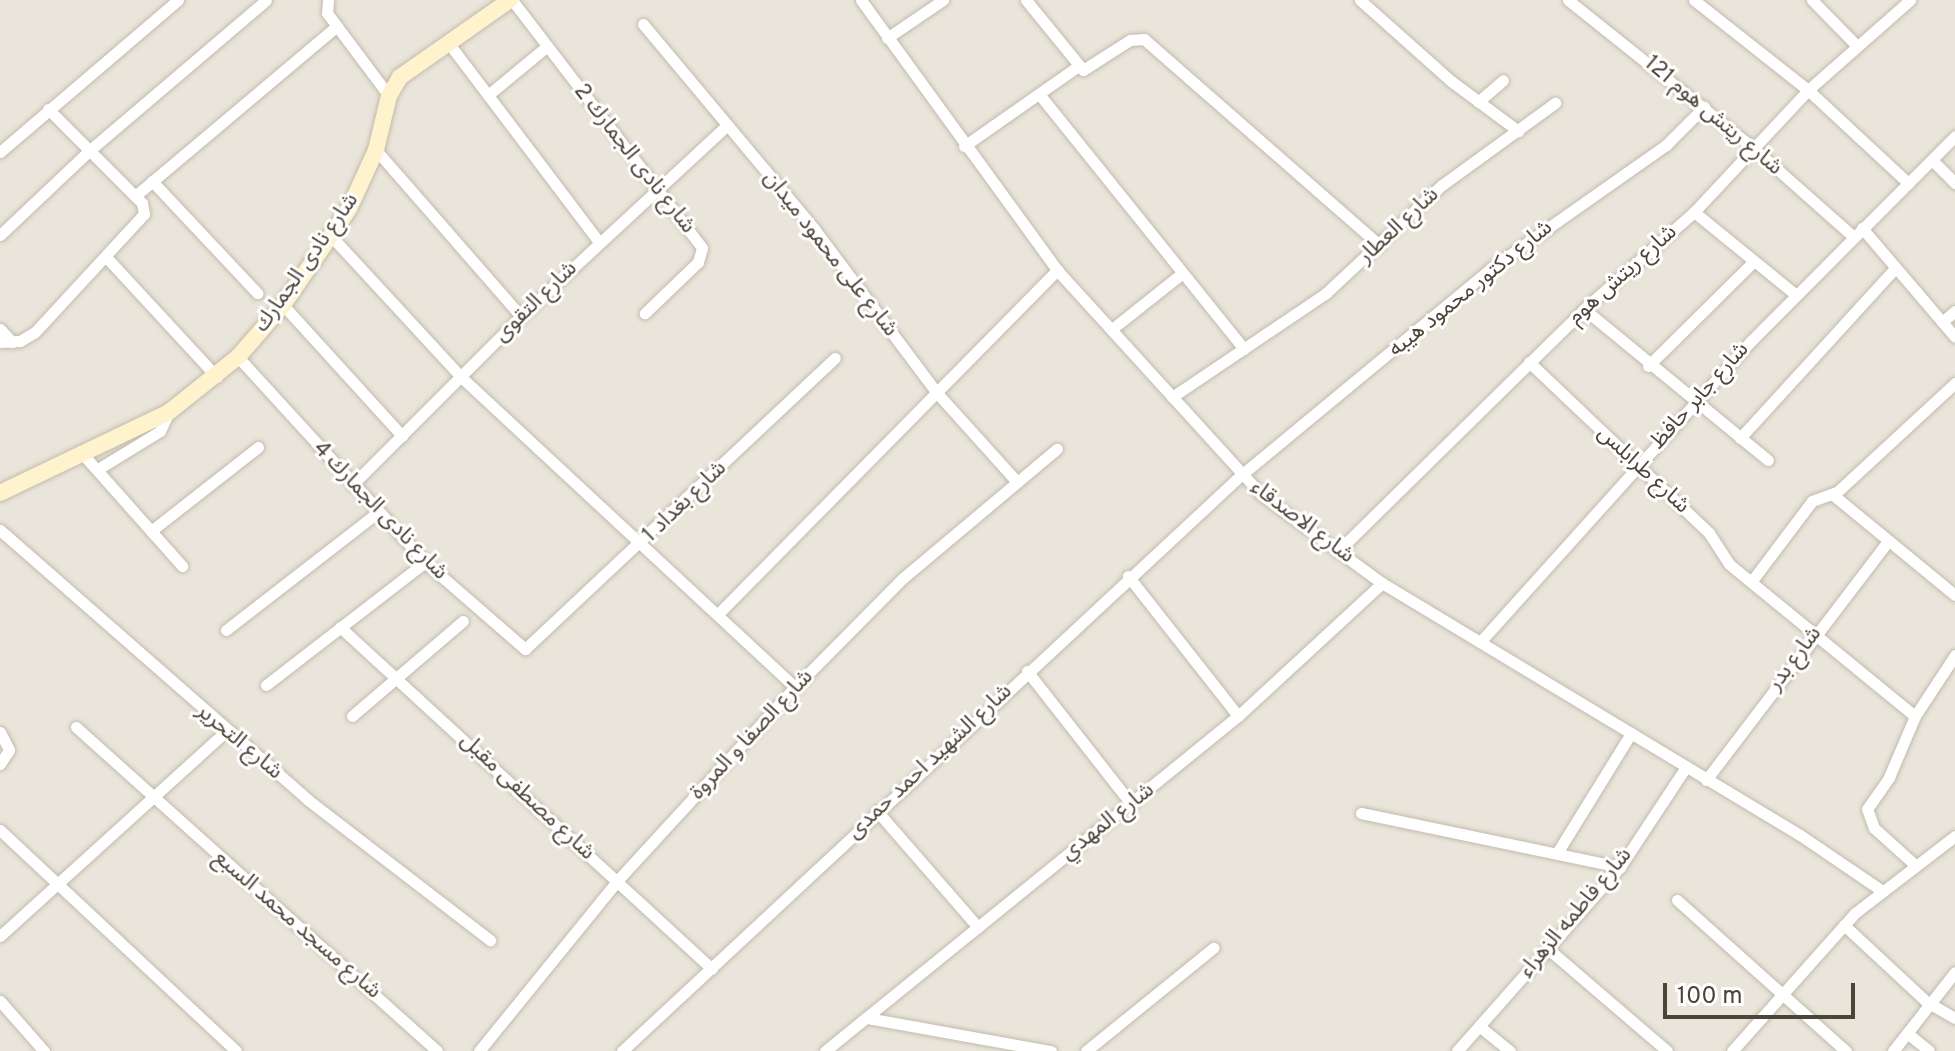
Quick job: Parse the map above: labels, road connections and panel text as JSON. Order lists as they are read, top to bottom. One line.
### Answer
{"streets":{"street":["شارع ريتش هوم 121","شارع نادى الجمارك 2","شارع العطار","شارع على محمود ميدان","شارع نادى الجمارك","شارع ريتش هوم","شارع دكتور محمود هيبه","شارع التقوى","شارع جابر حافظ","شارع طرابلس","شارع بغداد 1","شارع نادى الجمارك 4","شارع الاصدقاء","شارع بدر","شارع الصفا و المروة","شارع التحرير","شارع الشهيد احمد حمدى","شارع مصطفى مقبل","شارع المهدي","شارع فاطمه الزهراء","شارع مسجد محمد السبع"]},"crossings":[["شارع ريتش هوم 121","شارع ريتش هوم"],["شارع ريتش هوم 121","شارع دكتور محمود هيبه"],["شارع ريتش هوم 121","شارع جابر حافظ"],["شارع نادى الجمارك 2","شارع نادى الجمارك"],["شارع نادى الجمارك 2","شارع التقوى"],["شارع العطار","شارع الاصدقاء"],["شارع على محمود ميدان","شارع التقوى"],["شارع على محمود ميدان","شارع الصفا و المروة"],["شارع نادى الجمارك","شارع نادى الجمارك 4"],["شارع ريتش هوم","شارع طرابلس"],["شارع ريتش هوم","شارع الاصدقاء"],["شارع دكتور محمود هيبه","شارع الاصدقاء"],["شارع دكتور محمود هيبه","شارع الشهيد احمد حمدى"],["شارع التقوى","شارع نادى الجمارك 4"],["شارع جابر حافظ","شارع طرابلس"],["شارع جابر حافظ","شارع الاصدقاء"],["شارع طرابلس","شارع بدر"],["شارع بغداد 1","شارع نادى الجمارك 4"],["شارع الاصدقاء","شارع بدر"],["شارع الاصدقاء","شارع الشهيد احمد حمدى"],["شارع الاصدقاء","شارع المهدي"],["شارع الاصدقاء","شارع فاطمه الزهراء"],["شارع الصفا و المروة","شارع مصطفى مقبل"],["شارع الشهيد احمد حمدى","شارع مصطفى مقبل"]],"scale_bar":"100 m"}
